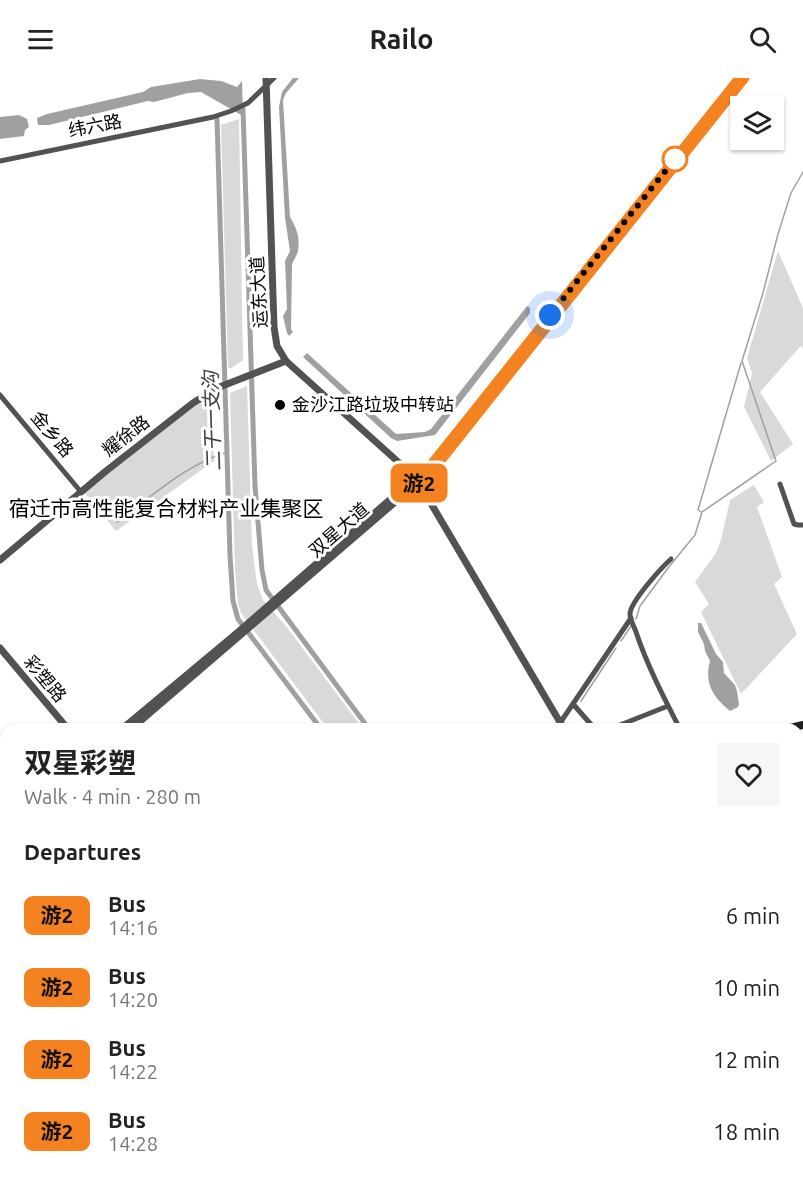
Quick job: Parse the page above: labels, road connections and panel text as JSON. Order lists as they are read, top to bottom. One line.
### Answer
{"streets":{"street":["纬六路","运东大道","金乡路","耀徐路","双星大道","彩塑路"]},"crossings":[["纬六路","运东大道"],["运东大道","耀徐路"],["运东大道","双星大道"],["金乡路","耀徐路"]],"districts":["宿迁市高性能复合材料产业集聚区"],"water":["二干一支沟"],"places":["金沙江路垃圾中转站"],"lines":["bus line 游2"],"page":{"header":"Railo","on_map":"游2","heading":[["双星彩塑","Walk · 4 min · 280 m"],"Departures"],"list":[{"mark":"游2","name":"Bus","note":"14:16","value":"6 min"},{"mark":"游2","name":"Bus","note":"14:20","value":"10 min"},{"mark":"游2","name":"Bus","note":"14:22","value":"12 min"},{"mark":"游2","name":"Bus","note":"14:28","value":"18 min"}]}}
